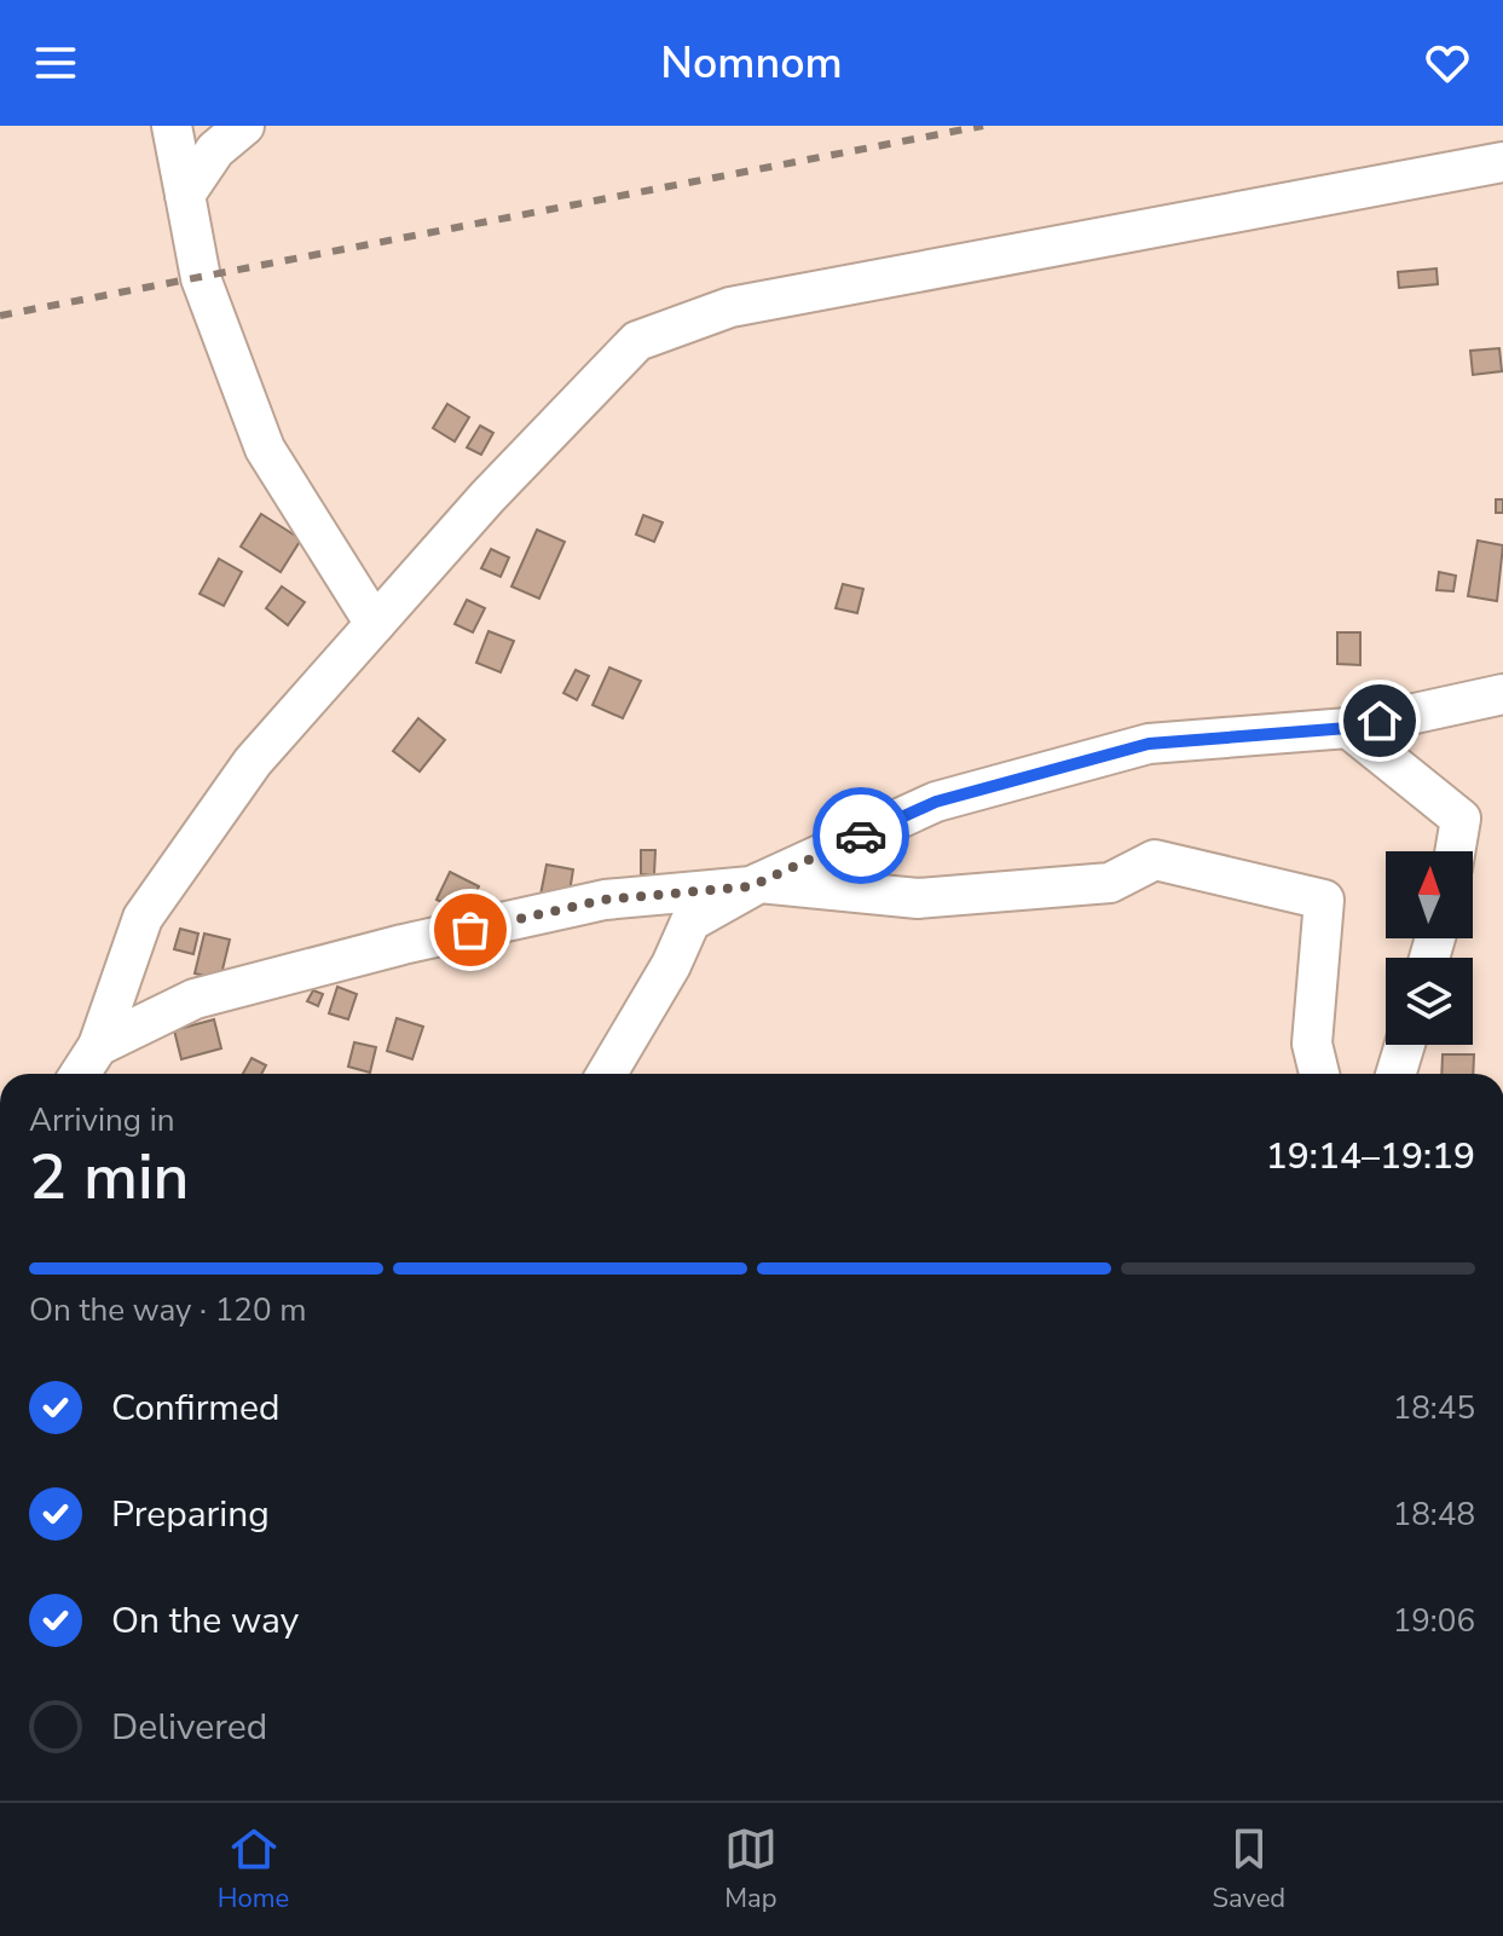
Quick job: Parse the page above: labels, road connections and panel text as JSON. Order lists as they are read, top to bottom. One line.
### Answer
{"north":"top","page":{"header":"Nomnom","heading":["2 min","Arriving in","19:14–19:19"],"bar":"On the way · 120 m","list":[["Confirmed","18:45"],["Preparing","18:48"],["On the way","19:06"],"Delivered"],"tabs":["Home","Map","Saved"]}}
